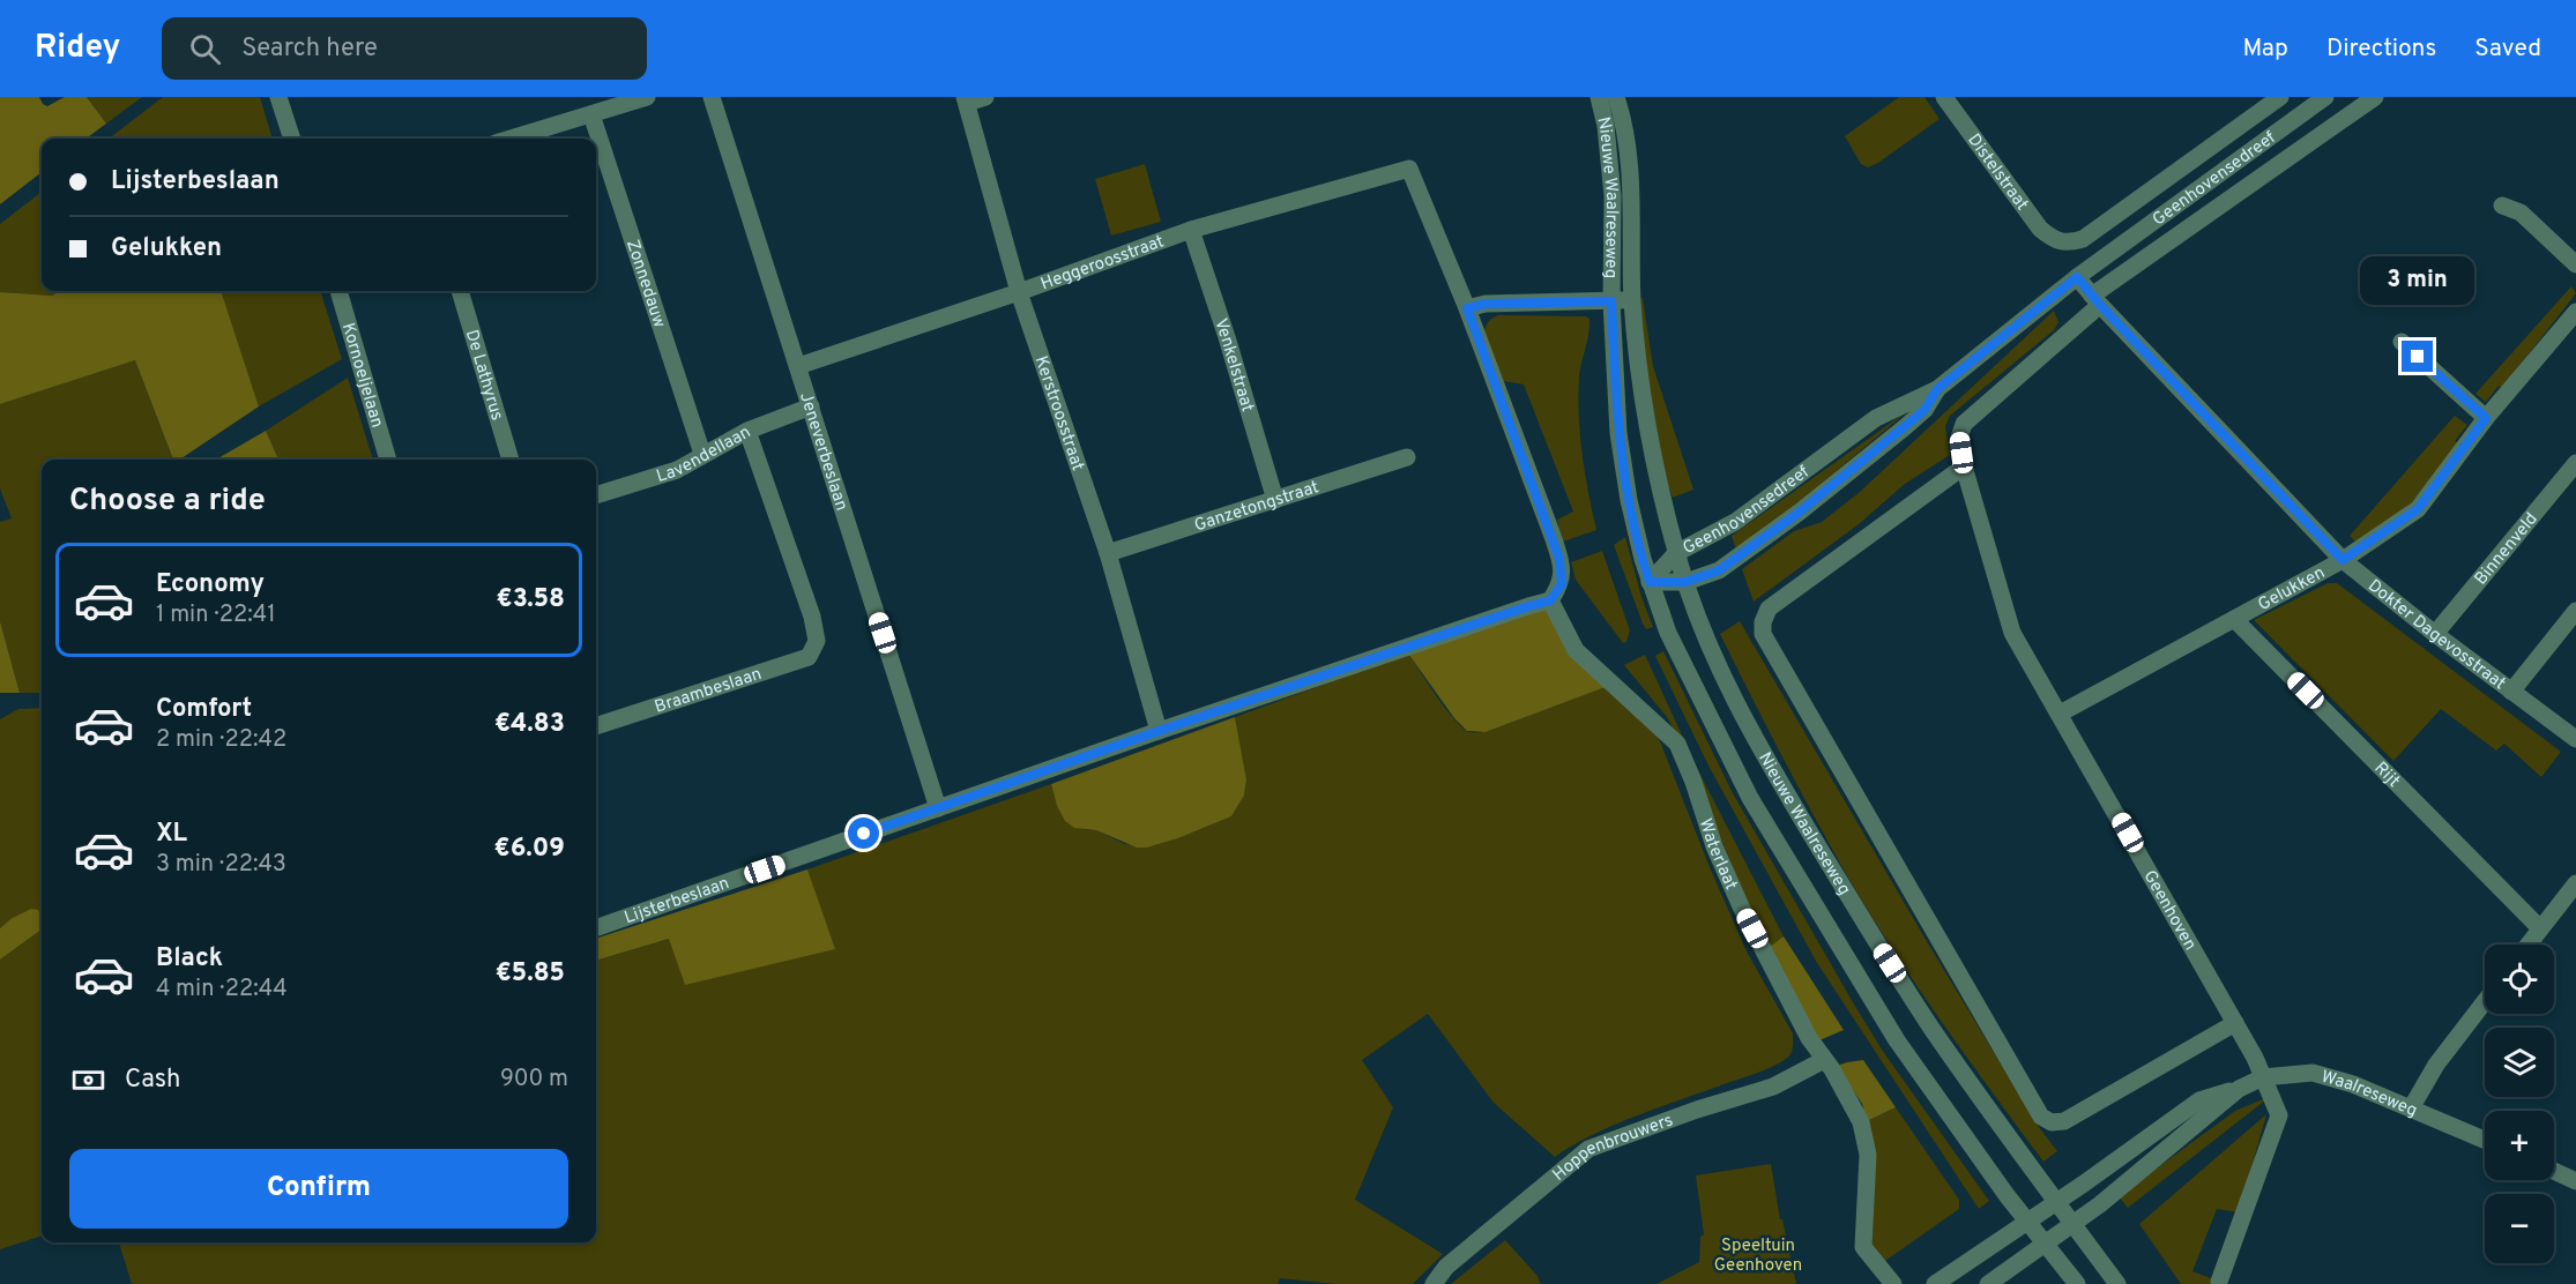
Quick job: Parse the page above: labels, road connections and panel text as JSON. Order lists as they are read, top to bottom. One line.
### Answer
{"streets":{"street":["Distelstraat","Geenhovensedreef","Nieuwe Waalreseweg","Heggeroosstraat","Zonnedauw","Venkelstraat","Kornoeljelaan","De Lathyrus","Kerstroosstraat","Lavendellaan","Jeneverbeslaan","Ganzetongstraat","Binnenveld","Gelukken","Dokter Dagevosstraat","Braambeslaan","Rijt","Waterlaat","Lijsterbeslaan","Geenhoven","Waalreseweg","Hoppenbrouwers"]},"crossings":[["Distelstraat","Geenhovensedreef"],["Geenhovensedreef","Nieuwe Waalreseweg"],["Geenhovensedreef","Dokter Dagevosstraat"],["Geenhovensedreef","Geenhoven"],["Nieuwe Waalreseweg","Heggeroosstraat"],["Nieuwe Waalreseweg","Waalreseweg"],["Heggeroosstraat","Venkelstraat"],["Heggeroosstraat","Kerstroosstraat"],["Heggeroosstraat","Jeneverbeslaan"],["Zonnedauw","Lavendellaan"],["Venkelstraat","Ganzetongstraat"],["Kerstroosstraat","Ganzetongstraat"],["Kerstroosstraat","Lijsterbeslaan"],["Lavendellaan","Jeneverbeslaan"],["Lavendellaan","Braambeslaan"],["Jeneverbeslaan","Lijsterbeslaan"],["Binnenveld","Dokter Dagevosstraat"],["Gelukken","Dokter Dagevosstraat"],["Gelukken","Rijt"],["Gelukken","Geenhoven"],["Waterlaat","Lijsterbeslaan"],["Waterlaat","Hoppenbrouwers"],["Geenhoven","Waalreseweg"]],"parks":["Speeltuin Geenhoven"],"page":{"header":"Ridey","search":"Search here","nav":["Map","Directions","Saved"],"banner":["Lijsterbeslaan","Gelukken"],"bubble":"3 min","heading":"Choose a ride","list":[{"name":"Economy","note":"1 min · 22:41","value":"€3.58"},{"name":"Comfort","note":"2 min · 22:42","value":"€4.83"},{"name":"XL","note":"3 min · 22:43","value":"€6.09"},{"name":"Black","note":"4 min · 22:44","value":"€5.85"}],"map_buttons":["+","−"],"pay":["Cash","900 m"],"buttons":"Confirm"}}
